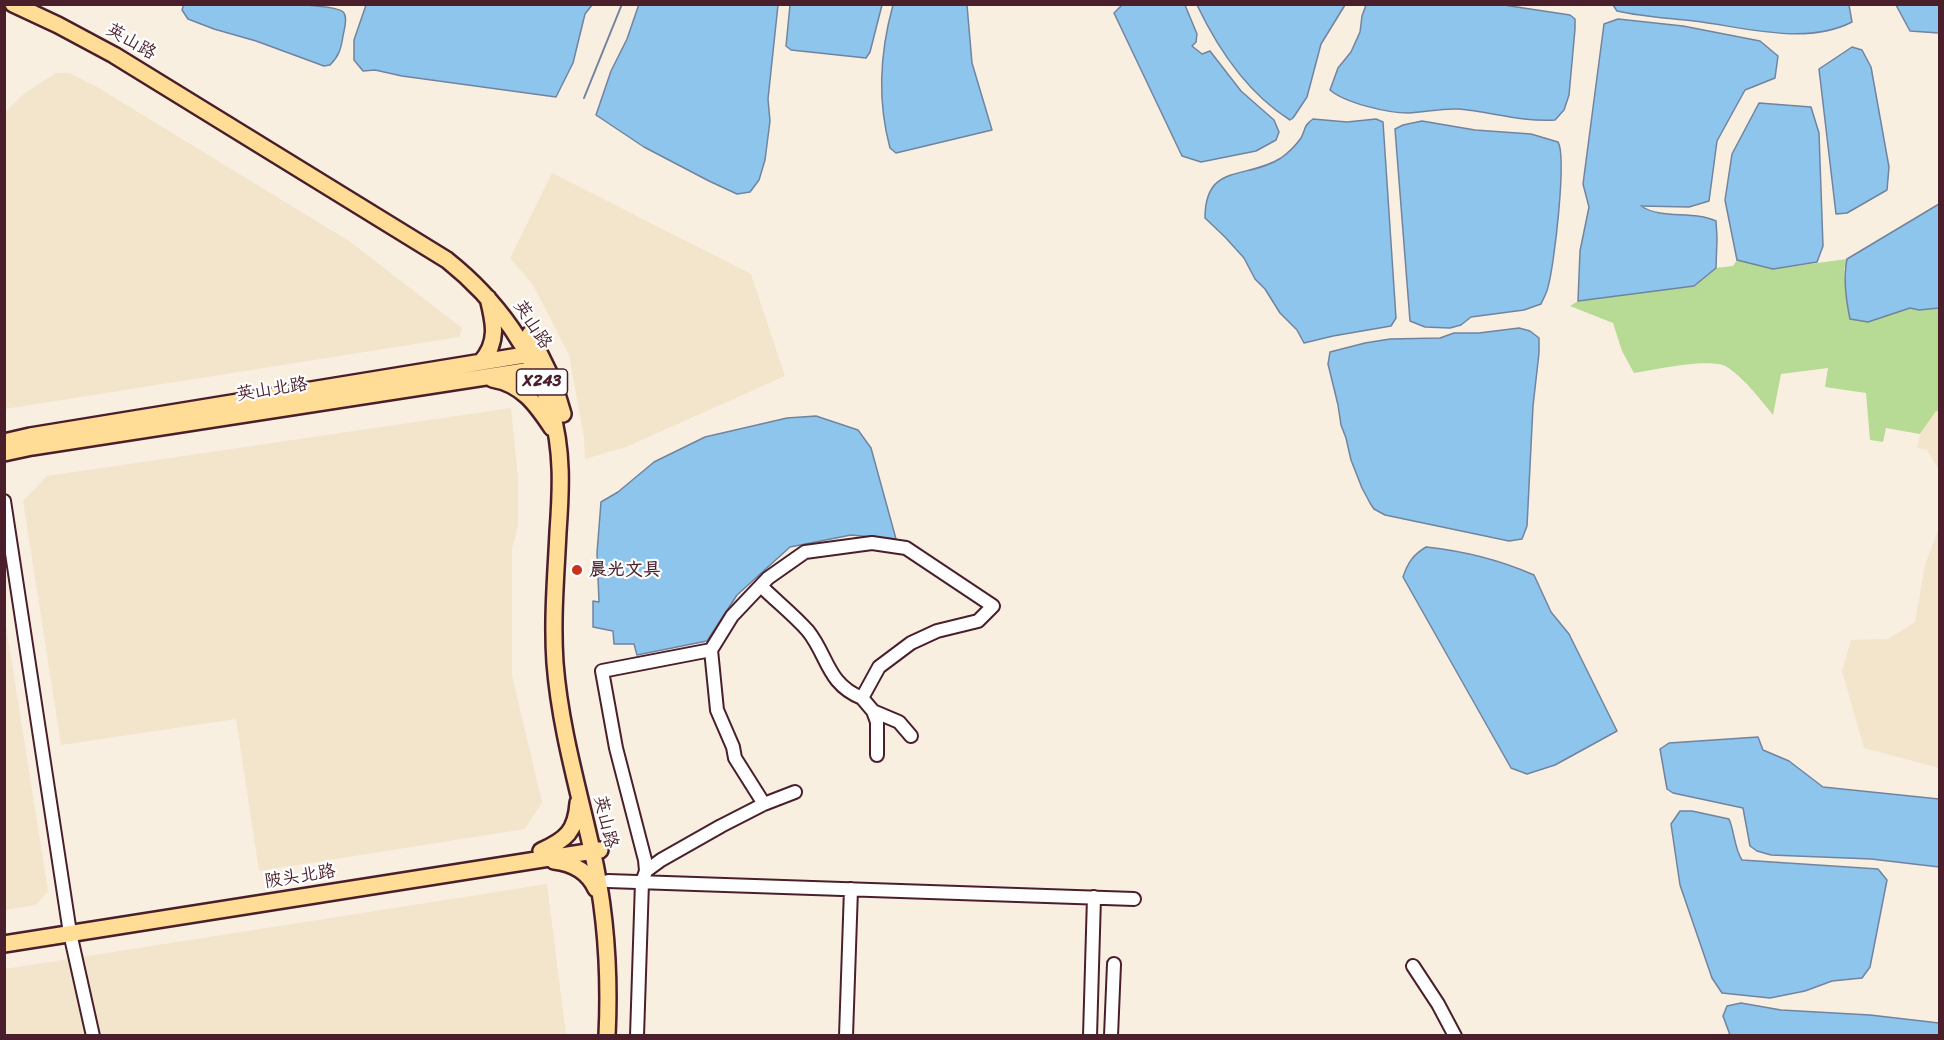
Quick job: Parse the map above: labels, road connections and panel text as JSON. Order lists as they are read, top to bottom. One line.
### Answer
{"streets":{"main road":["英山路","X243","英山北路","陂头北路"]},"crossings":[["英山路","英山北路"],["英山路","陂头北路"]],"places":["晨光文具"]}
